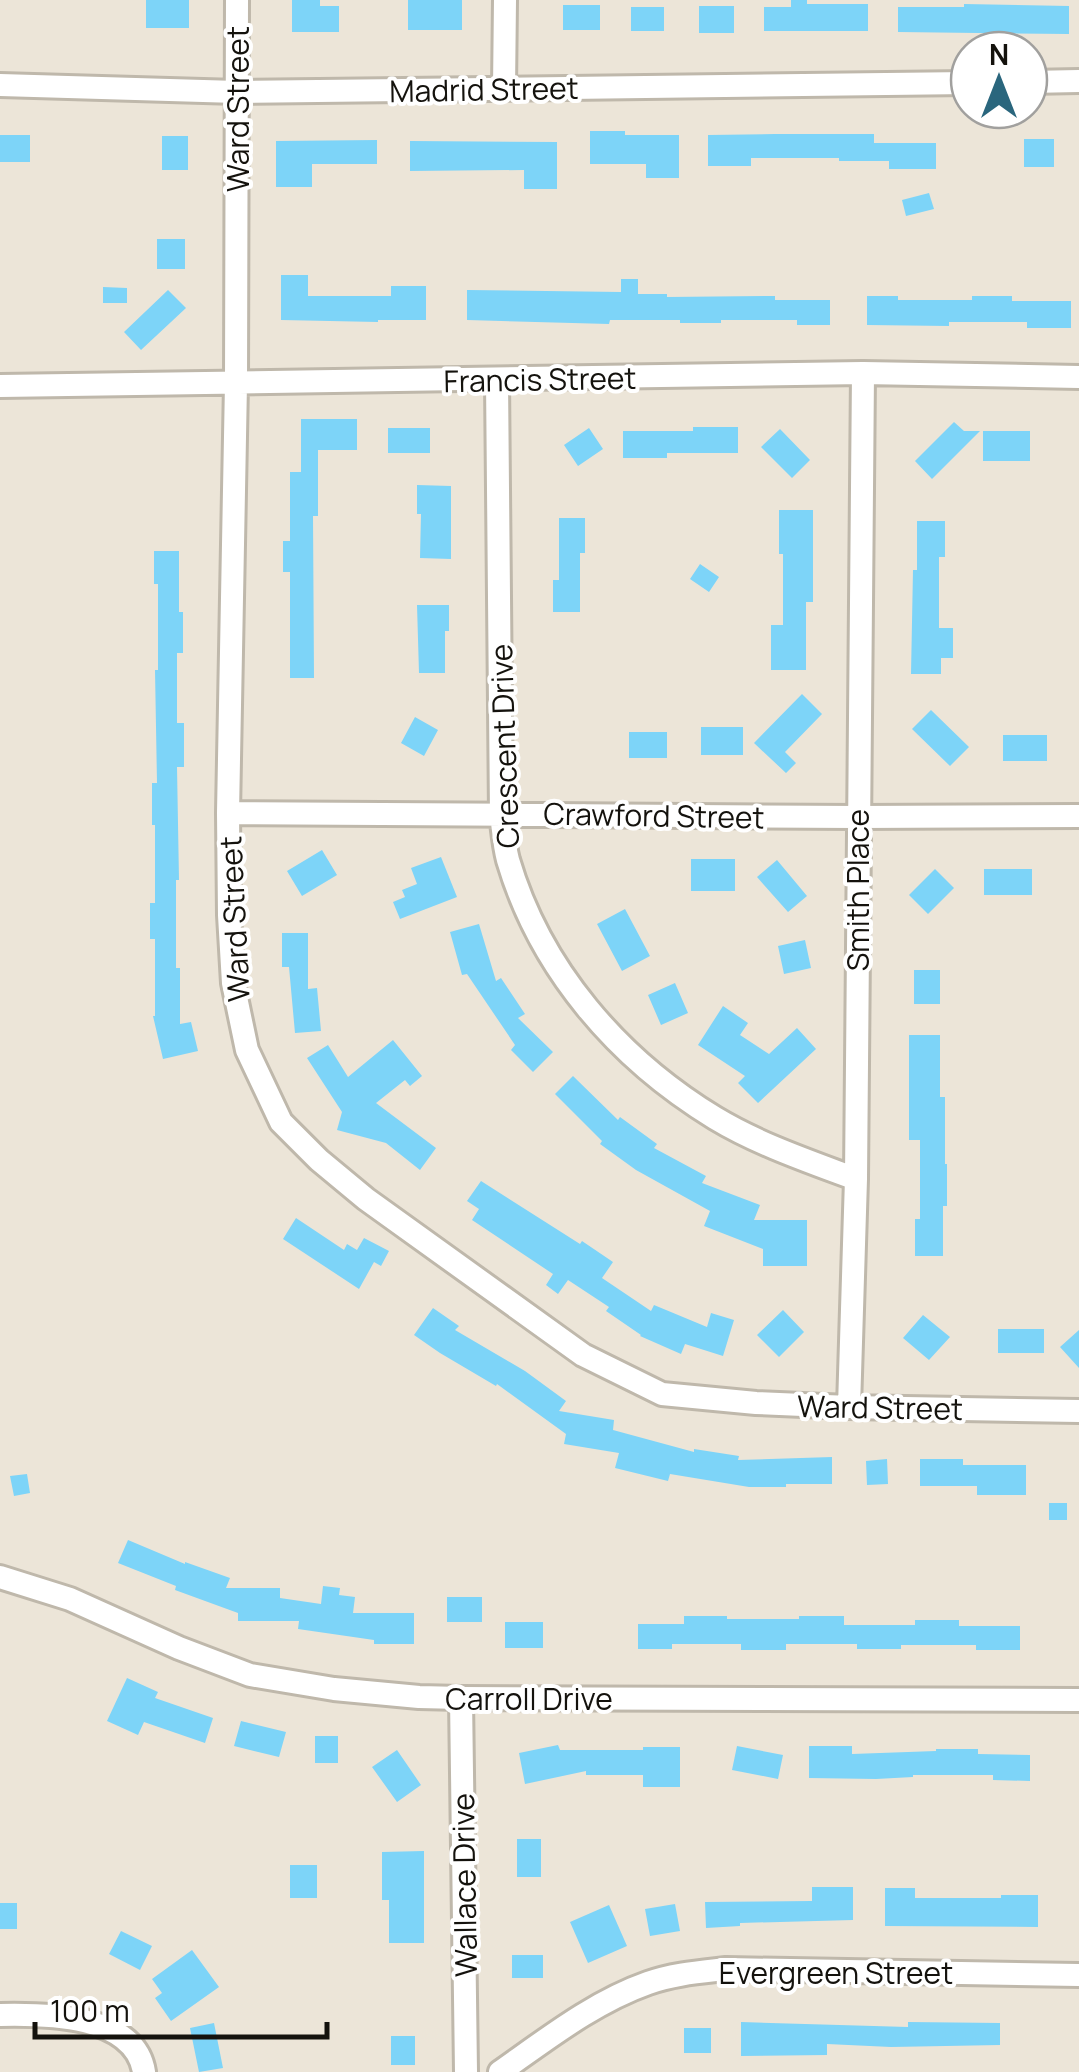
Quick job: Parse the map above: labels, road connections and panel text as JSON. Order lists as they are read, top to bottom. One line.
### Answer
{"streets":{"street":["Madrid Street","Ward Street","Francis Street","Crescent Drive","Crawford Street","Smith Place","Carroll Drive","Wallace Drive","Evergreen Street"]},"crossings":[["Madrid Street","Ward Street"],["Ward Street","Francis Street"],["Ward Street","Crawford Street"],["Ward Street","Smith Place"],["Francis Street","Crescent Drive"],["Francis Street","Smith Place"],["Crescent Drive","Crawford Street"],["Crescent Drive","Smith Place"],["Crawford Street","Smith Place"],["Carroll Drive","Wallace Drive"]],"scale_bar":"100 m","north":"top"}
